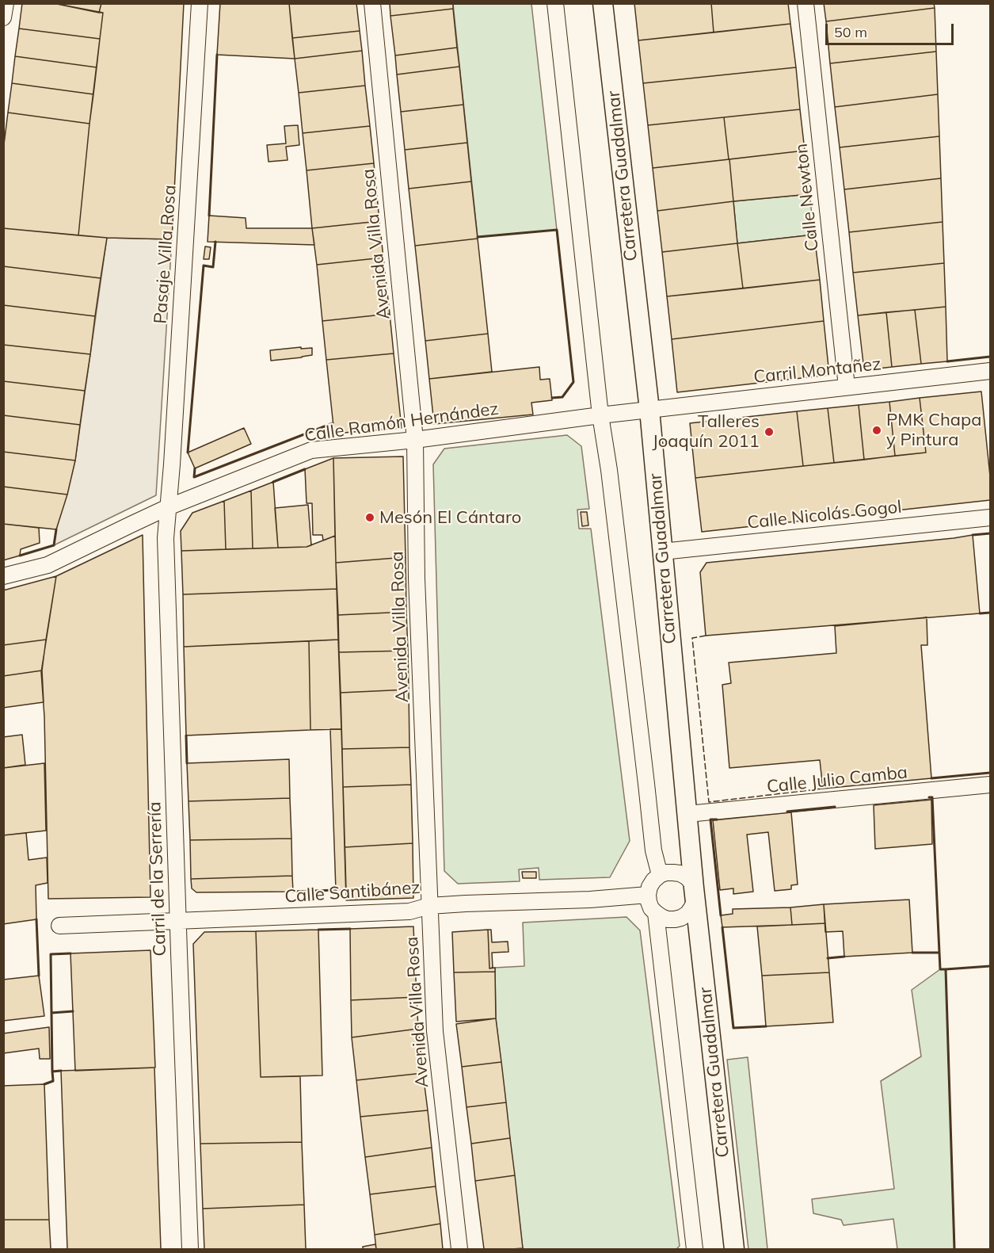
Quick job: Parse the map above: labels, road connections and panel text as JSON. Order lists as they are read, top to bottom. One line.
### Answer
{"streets":{"street":["Carretera Guadalmar","Calle Newton","Avenida Villa Rosa","Pasaje Villa Rosa","Carril Montañez","Calle Ramón Hernández","Calle Nicolás Gogol","Calle Julio Camba","Carril de la Serrería","Calle Santibánez"]},"crossings":[["Carretera Guadalmar","Carril Montañez"],["Carretera Guadalmar","Calle Ramón Hernández"],["Carretera Guadalmar","Calle Nicolás Gogol"],["Carretera Guadalmar","Calle Julio Camba"],["Carretera Guadalmar","Calle Santibánez"],["Calle Newton","Carril Montañez"],["Avenida Villa Rosa","Calle Ramón Hernández"],["Avenida Villa Rosa","Calle Santibánez"],["Pasaje Villa Rosa","Calle Ramón Hernández"],["Pasaje Villa Rosa","Carril de la Serrería"],["Carril Montañez","Calle Ramón Hernández"],["Calle Ramón Hernández","Carril de la Serrería"],["Carril de la Serrería","Calle Santibánez"]],"places":["PMK Chapa y Pintura","Talleres Joaquín 2011","Mesón El Cántaro"],"scale_bar":"50 m"}
